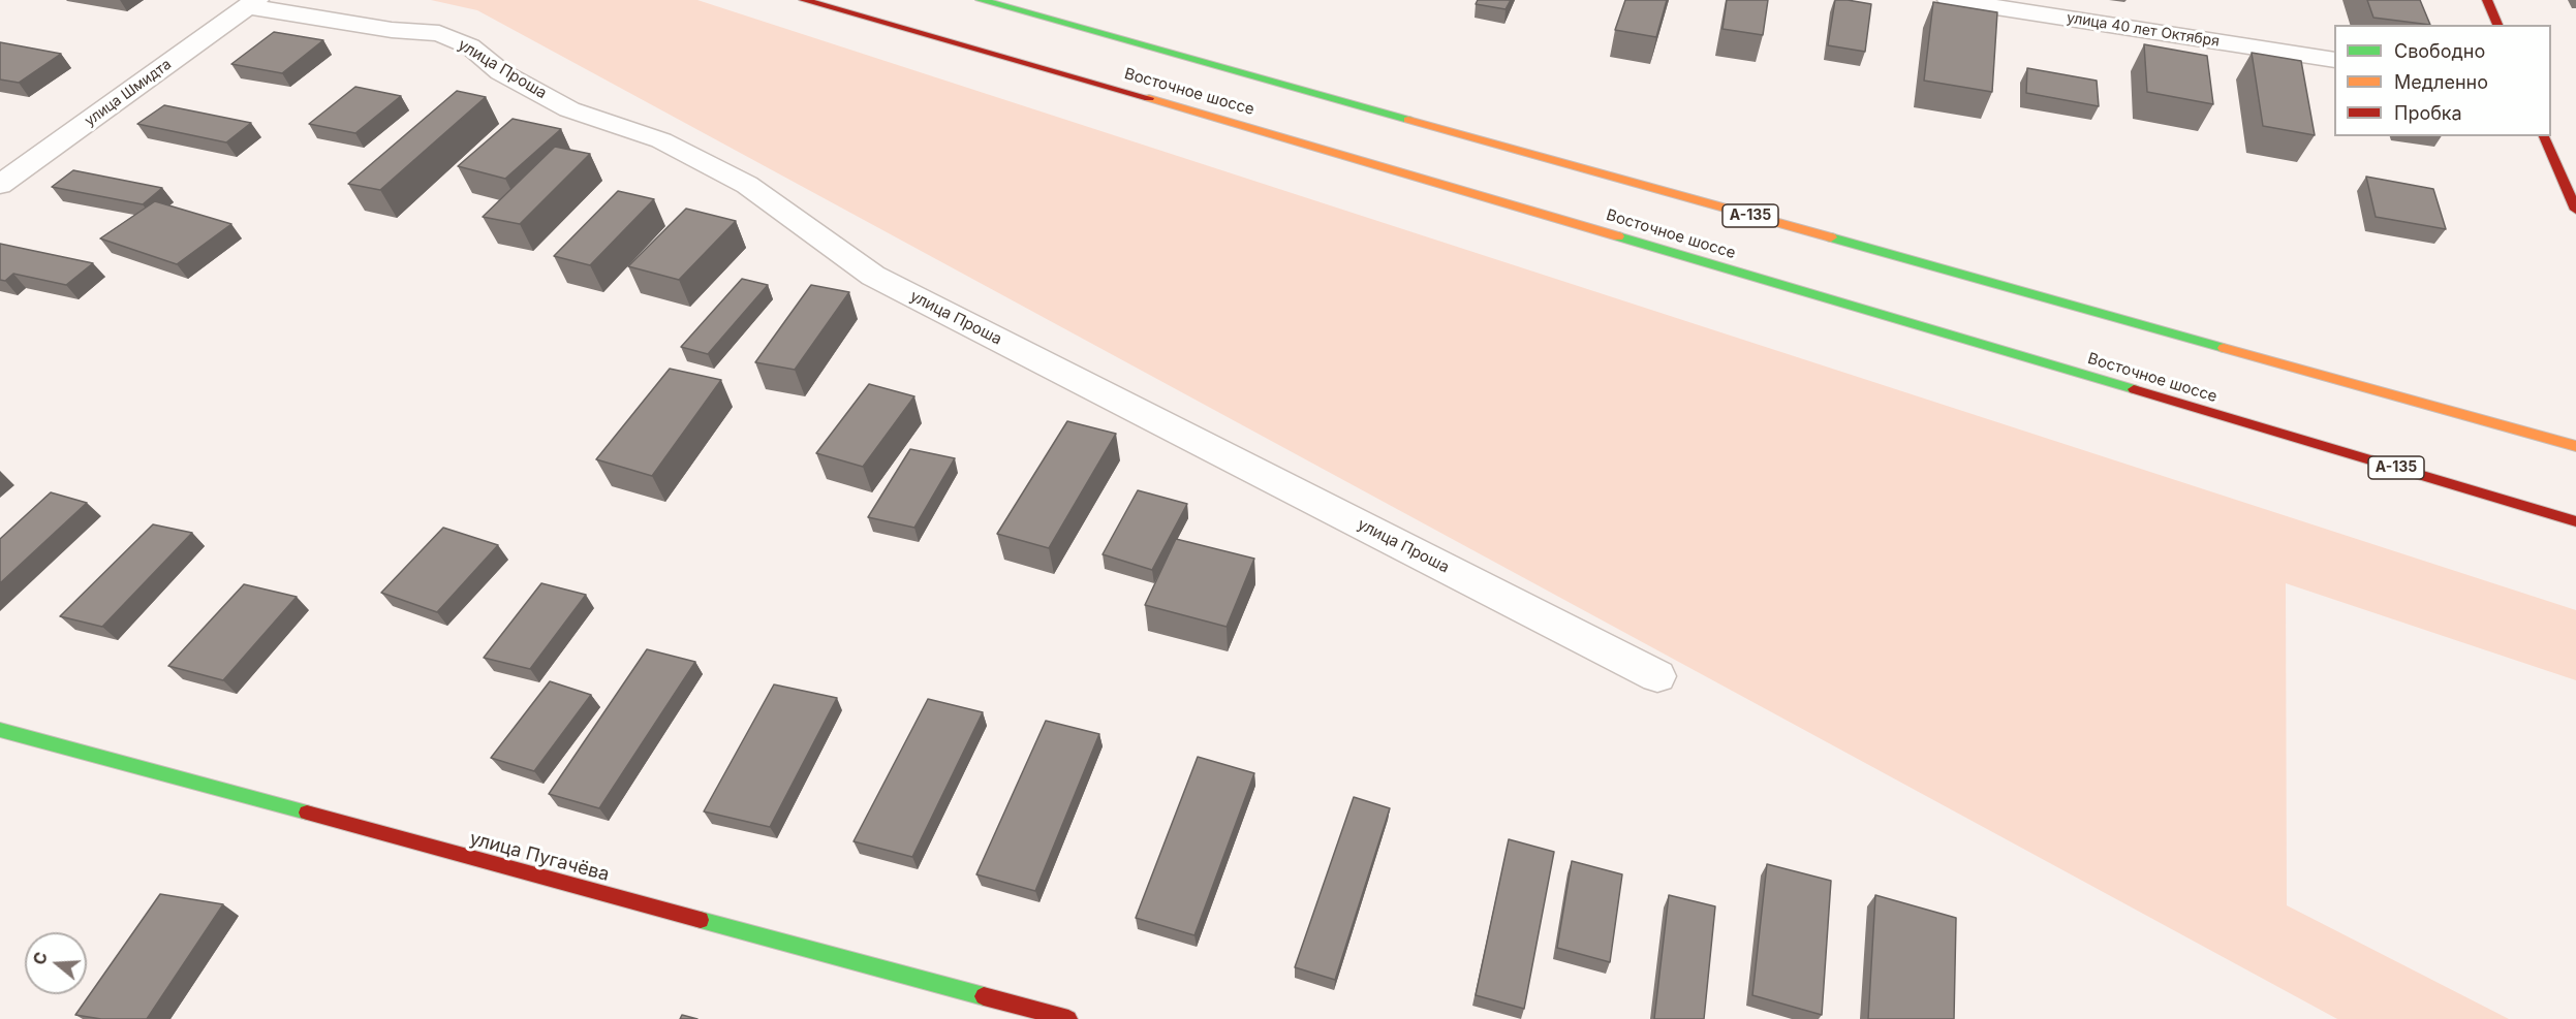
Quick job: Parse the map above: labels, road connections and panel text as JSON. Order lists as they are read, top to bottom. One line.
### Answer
{"streets":{"main road":["Восточное шоссе","А-135","улица Пугачёва"],"street":["улица 40 лет Октября","улица Проша","улица Шмидта"]},"crossings":[["улица Проша","улица Шмидта"]],"legend":["Свободно","Медленно","Пробка"],"north":"left"}
